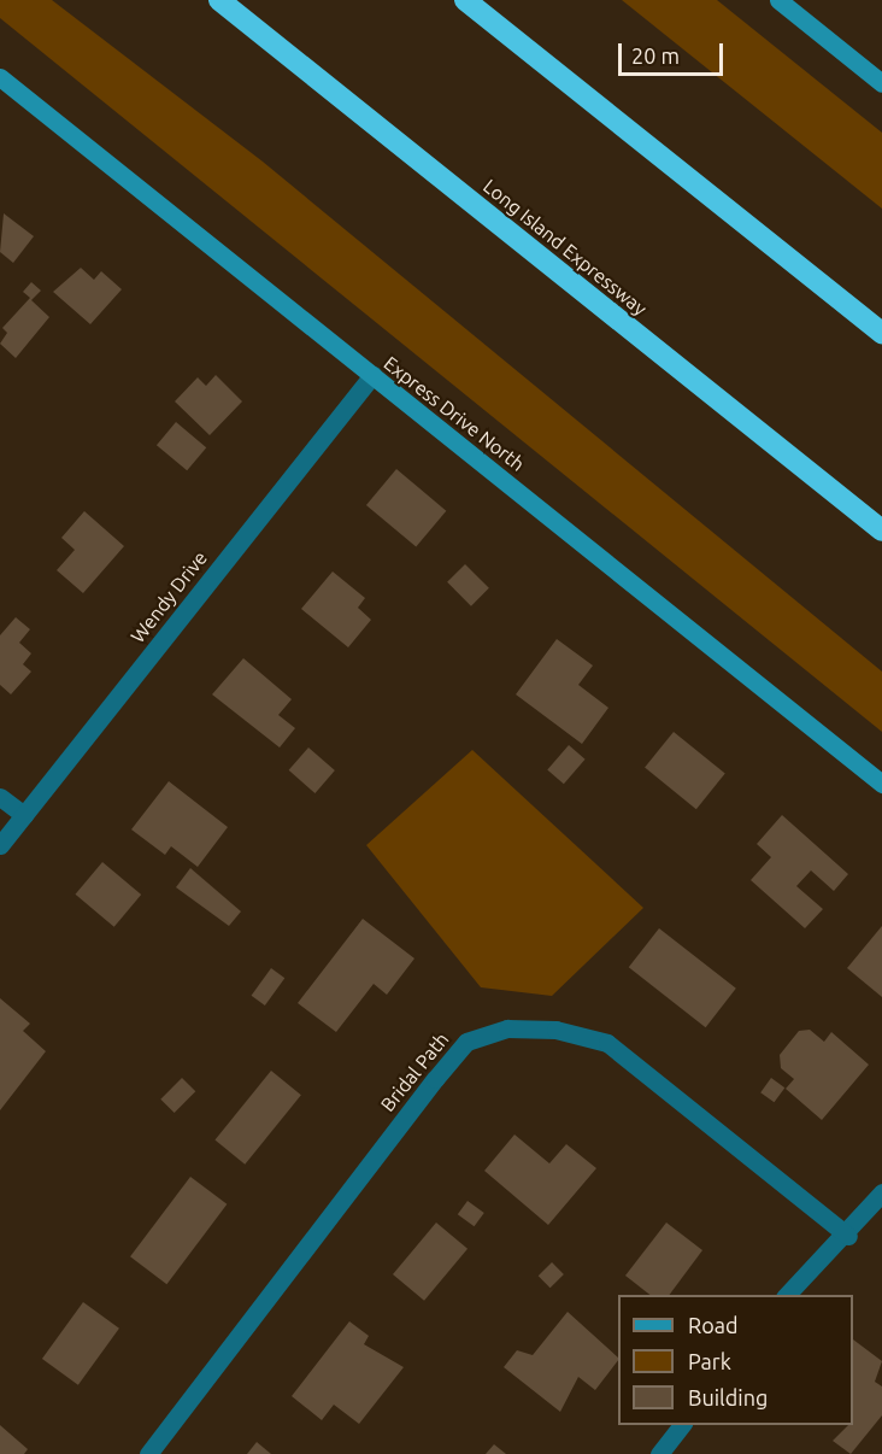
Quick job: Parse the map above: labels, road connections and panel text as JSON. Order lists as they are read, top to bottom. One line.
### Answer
{"streets":{"highway":["Long Island Expressway"],"main road":["Express Drive North"],"street":["Wendy Drive","Bridal Path"]},"crossings":[["Express Drive North","Wendy Drive"]],"legend":["Road","Park","Building"],"scale_bar":"20 m"}
